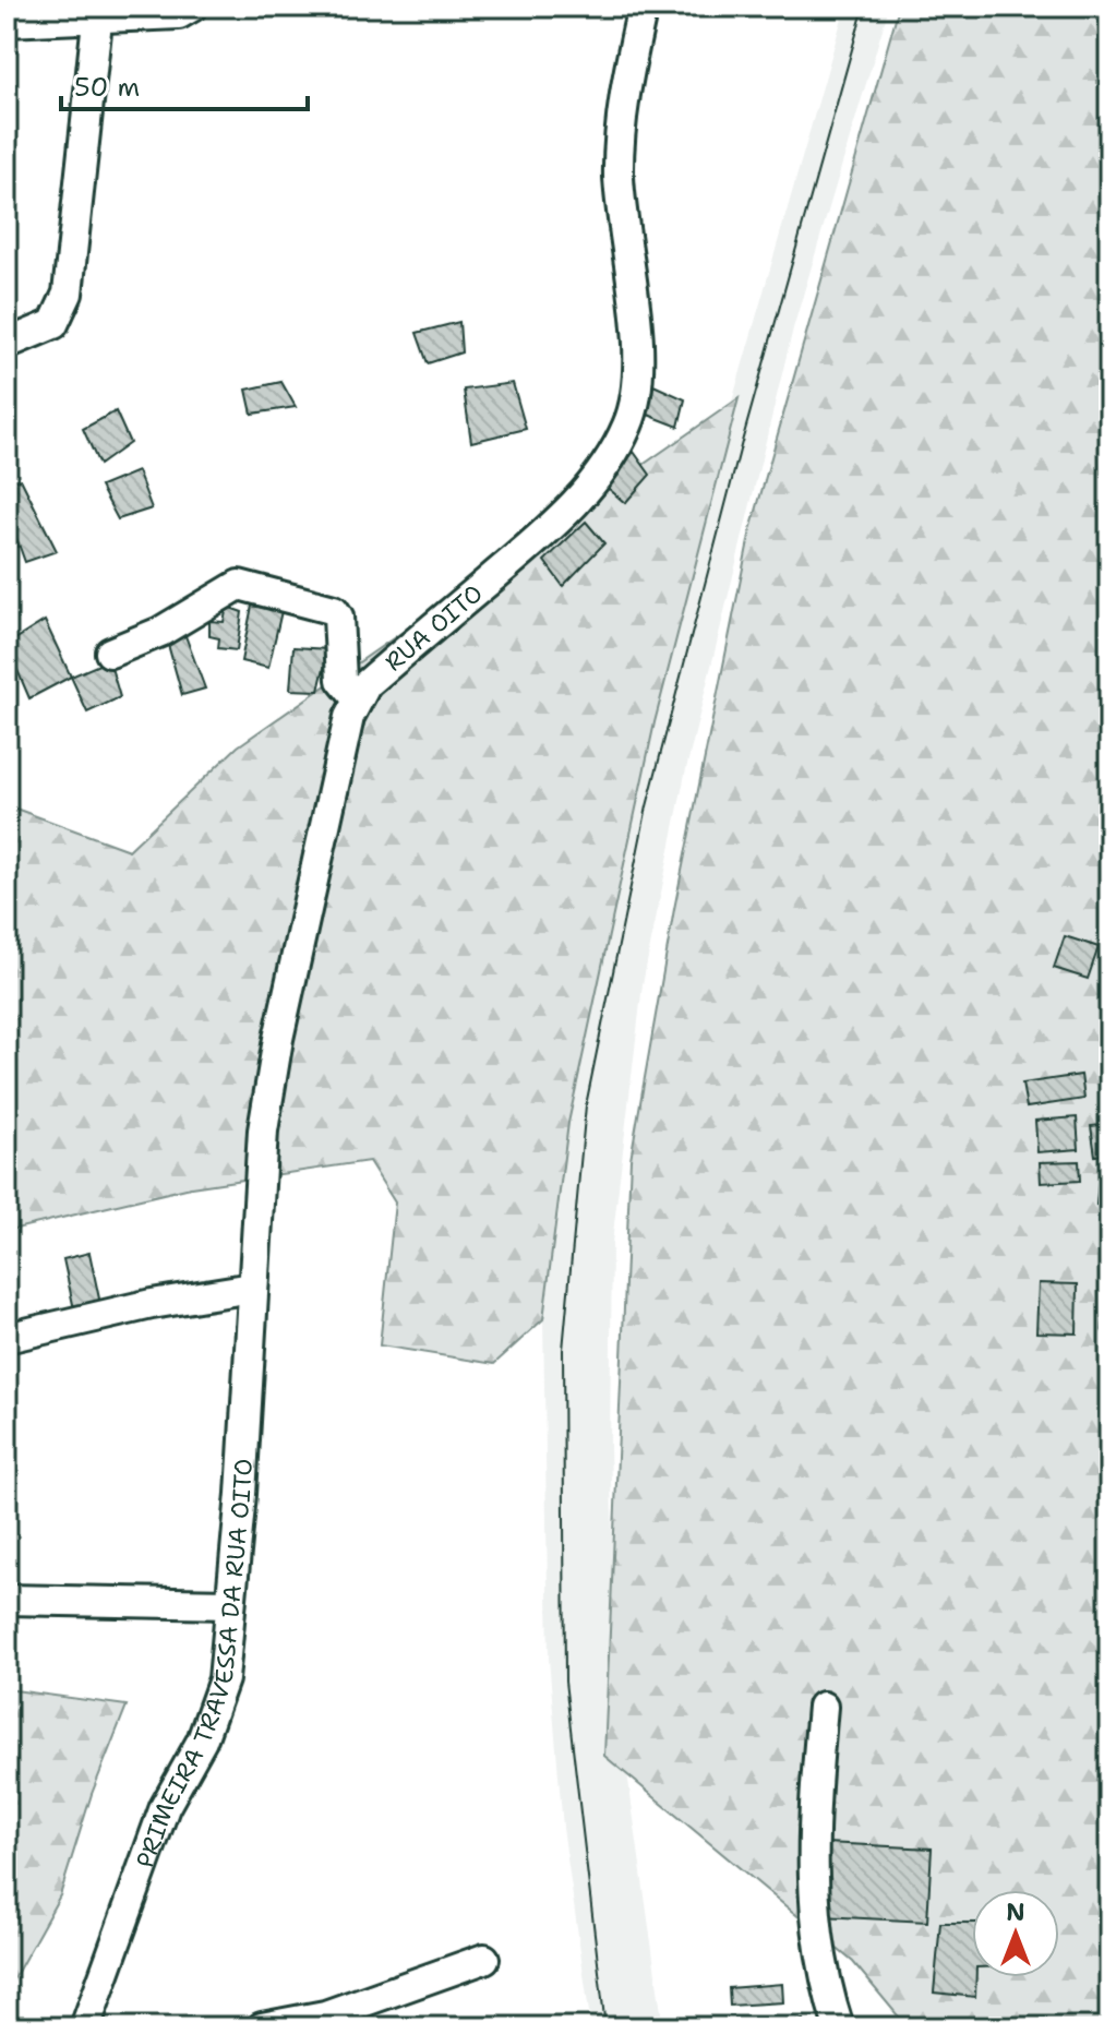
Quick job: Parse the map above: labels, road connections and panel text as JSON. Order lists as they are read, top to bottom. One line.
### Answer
{"streets":{"street":["RUA OITO","PRIMEIRA TRAVESSA DA RUA OITO"]},"crossings":[["RUA OITO","PRIMEIRA TRAVESSA DA RUA OITO"]],"scale_bar":"50 m","north":"top"}
